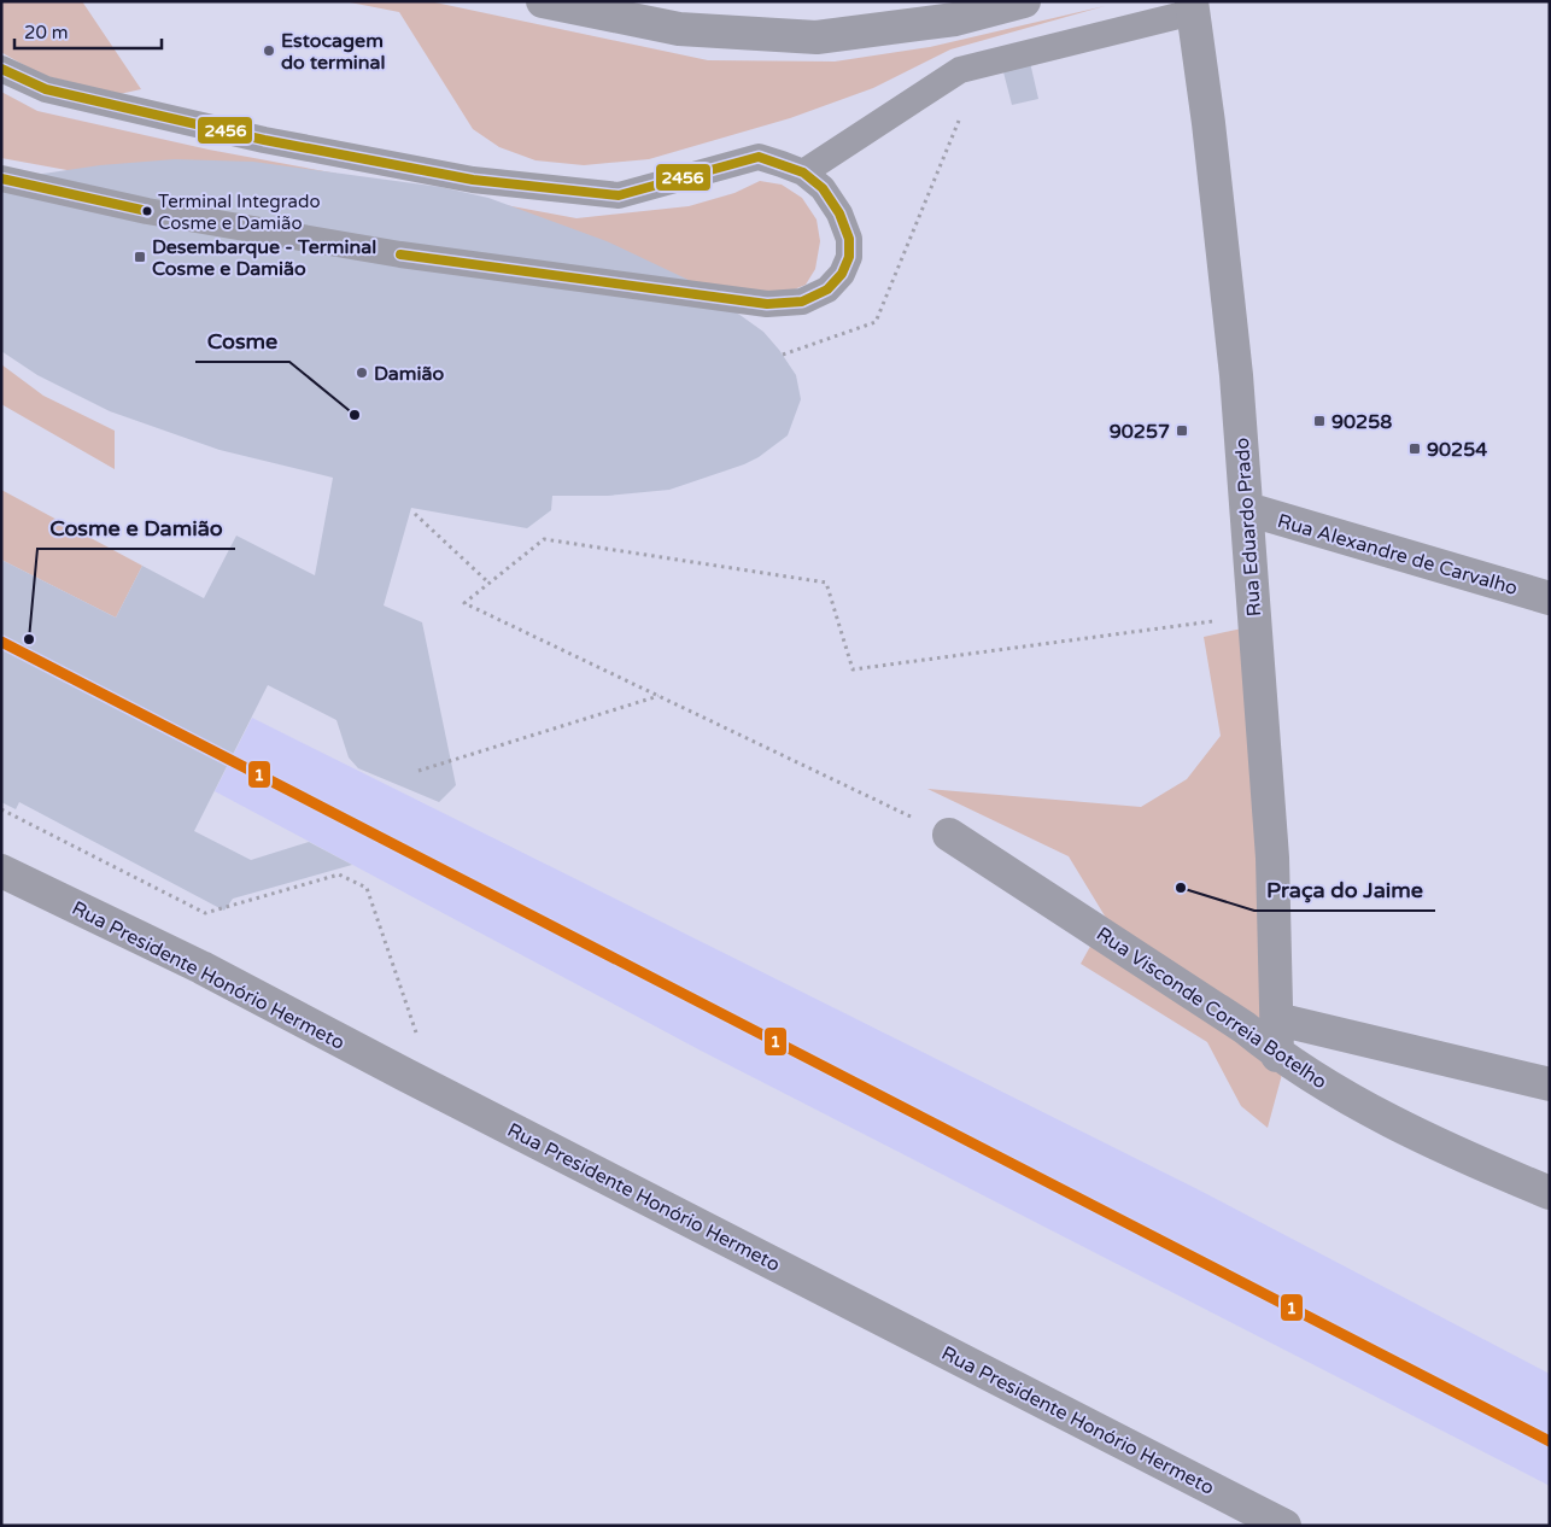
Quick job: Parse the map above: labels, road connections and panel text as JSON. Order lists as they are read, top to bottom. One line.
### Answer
{"streets":{"street":["Rua Eduardo Prado","Rua Alexandre de Carvalho","Rua Presidente Honório Hermeto","Rua Visconde Correia Botelho"]},"crossings":[["Rua Eduardo Prado","Rua Alexandre de Carvalho"],["Rua Eduardo Prado","Rua Visconde Correia Botelho"]],"places":{"other":["Estocagem do terminal","Terminal Integrado Cosme e Damião","Damião","Cosme","Cosme e Damião","Praça do Jaime"],"transit":["Desembarque - Terminal Cosme e Damião","90258","90257","90254"]},"lines":["transit line 2456","transit line 1"],"scale_bar":"20 m"}
